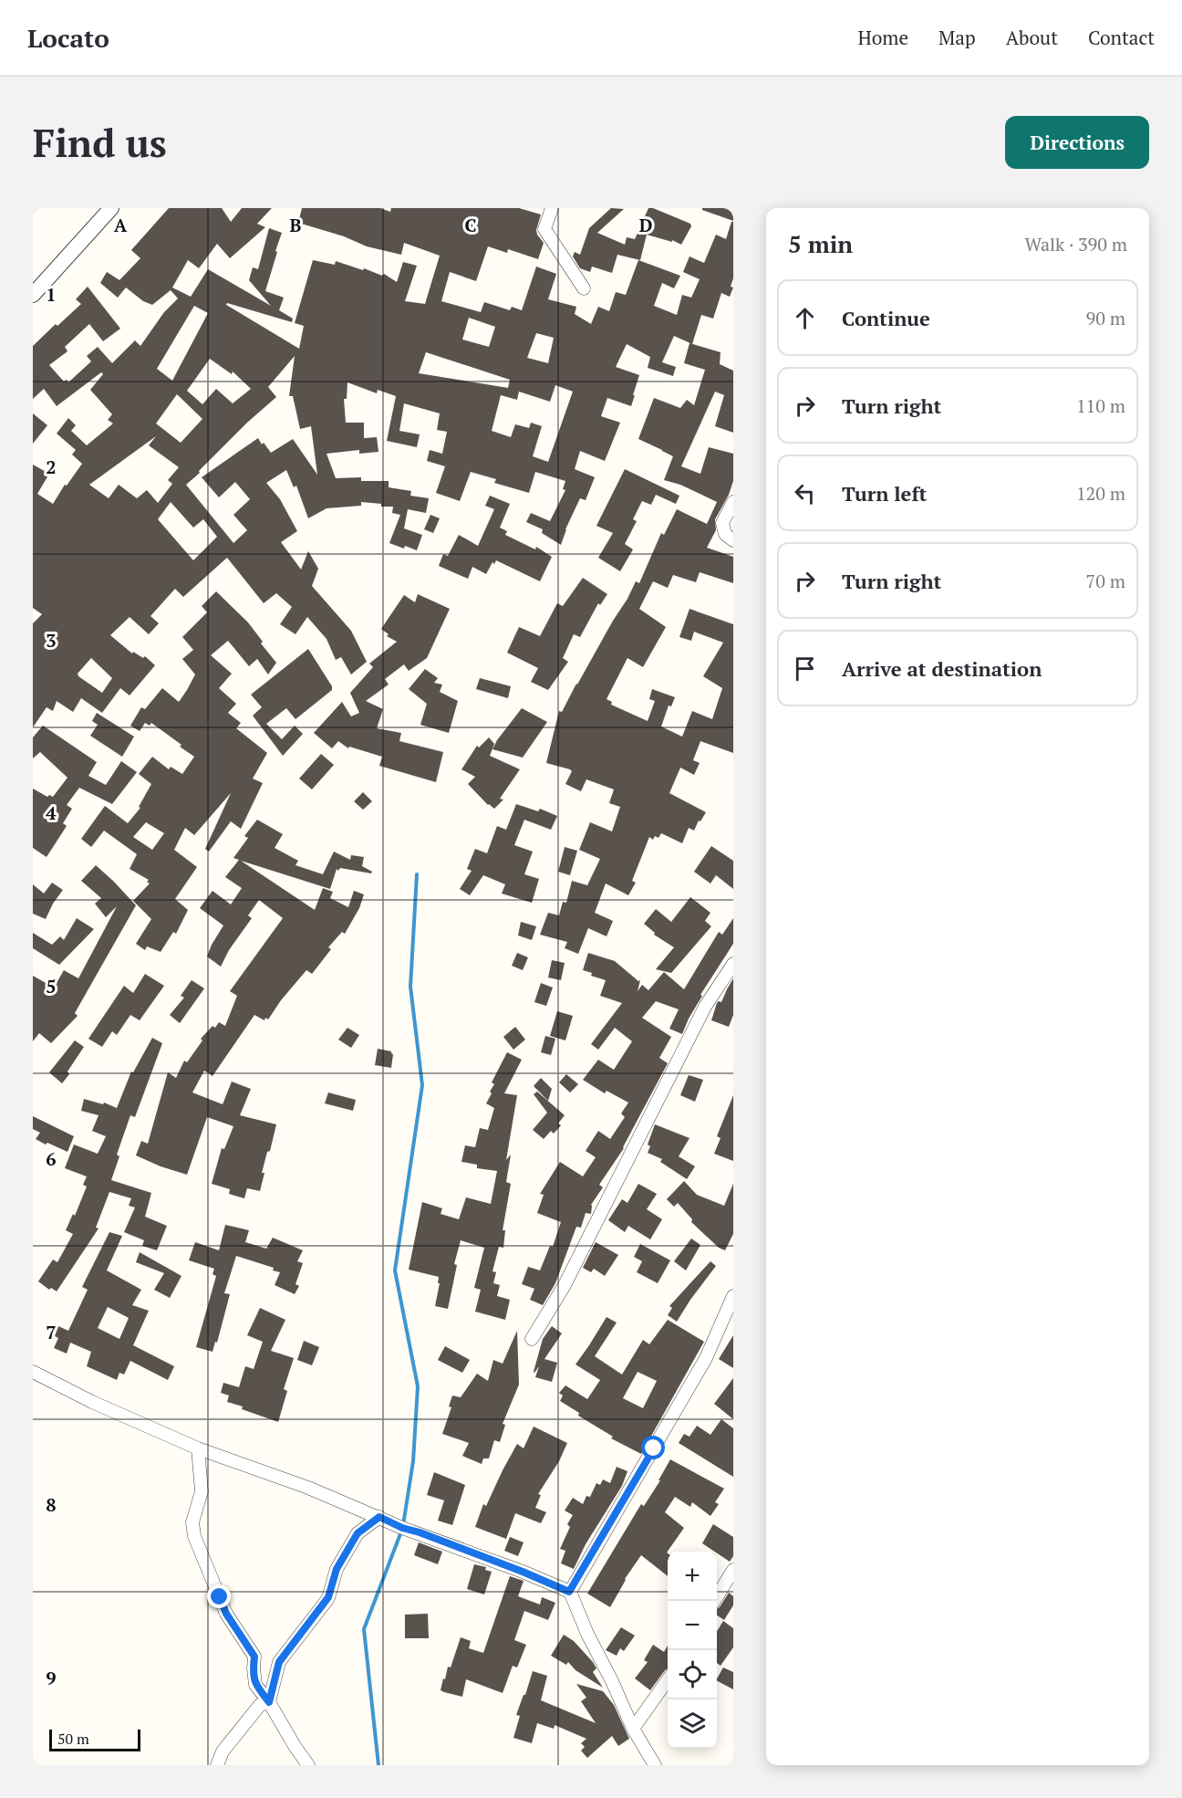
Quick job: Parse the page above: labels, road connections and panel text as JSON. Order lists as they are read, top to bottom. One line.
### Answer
{"scale_bar":"50 m","page":{"header":"Locato","nav":["Home","Map","About","Contact"],"buttons":"Directions","title":"Find us","heading":["5 min","Walk · 390 m"],"list":[["Continue","90 m"],["Turn right","110 m"],["Turn left","120 m"],["Turn right","70 m"],"Arrive at destination"],"map_buttons":["+","−"],"scale":"50 m"},"grid":{"columns":["A","B","C","D"],"rows":["1","2","3","4","5","6","7","8","9"]}}
